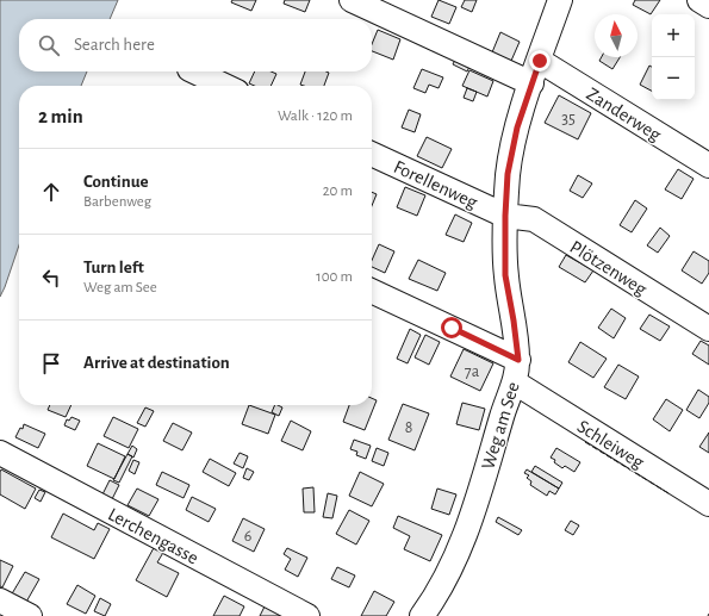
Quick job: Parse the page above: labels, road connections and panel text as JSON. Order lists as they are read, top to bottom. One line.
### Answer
{"streets":{"lane":["Zanderweg","Forellenweg","Plötzenweg","Weg am See","Schleiweg","Lerchengasse"]},"crossings":[["Zanderweg","Weg am See"],["Forellenweg","Plötzenweg"],["Forellenweg","Weg am See"],["Plötzenweg","Weg am See"],["Weg am See","Schleiweg"]],"house_numbers":["35","7a","8","6"],"north":"top","page":{"map_buttons":["+","−"],"search":"Search here","heading":["2 min","Walk · 120 m"],"list":[["Continue","Barbenweg","20 m"],["Turn left","Weg am See","100 m"],"Arrive at destination"]}}
